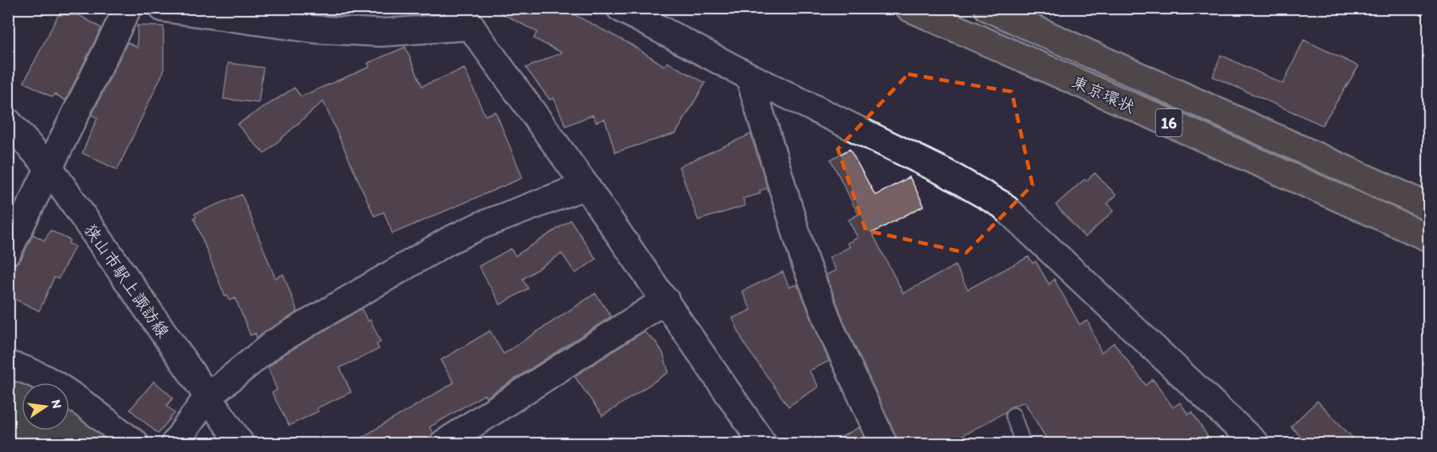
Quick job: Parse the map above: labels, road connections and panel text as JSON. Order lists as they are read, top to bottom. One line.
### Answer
{"streets":{"highway":["東京環状","16"],"street":["狭山市駅上諏訪線"]},"north":"right"}
